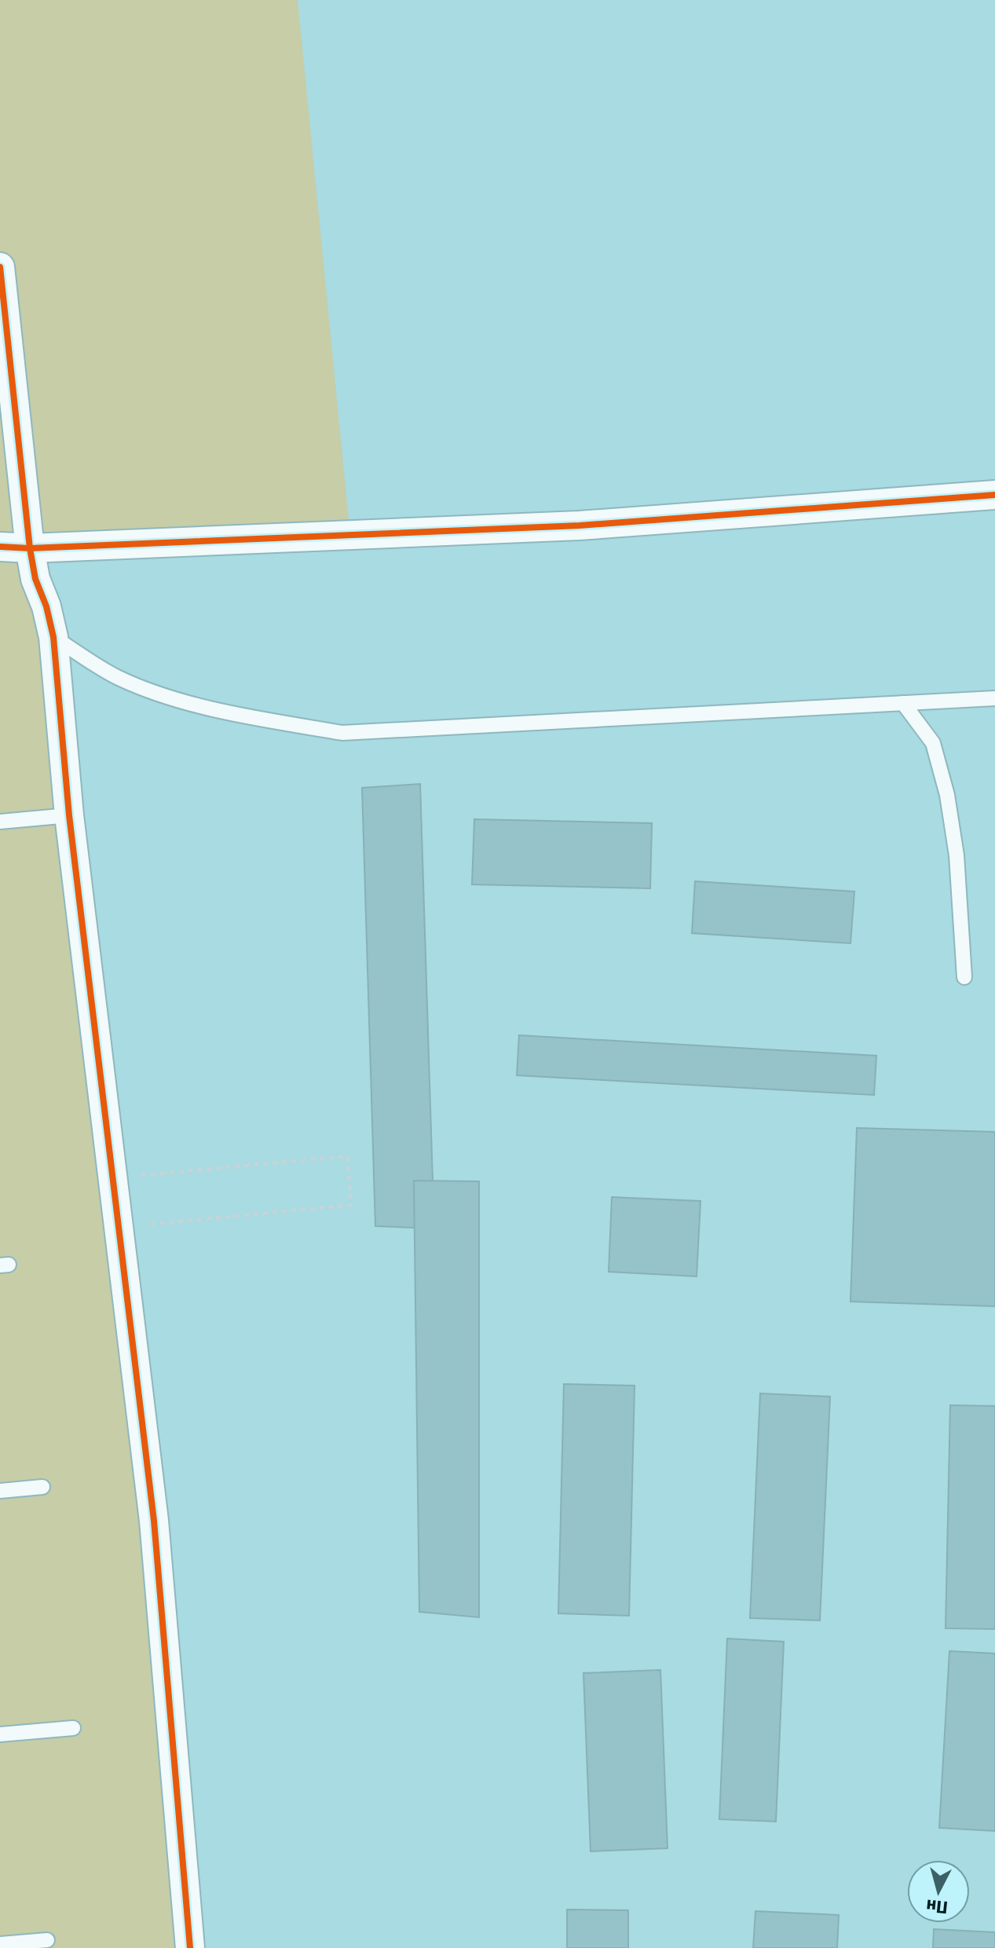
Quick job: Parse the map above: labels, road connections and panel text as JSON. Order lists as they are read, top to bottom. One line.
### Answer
{"north":"bottom"}
